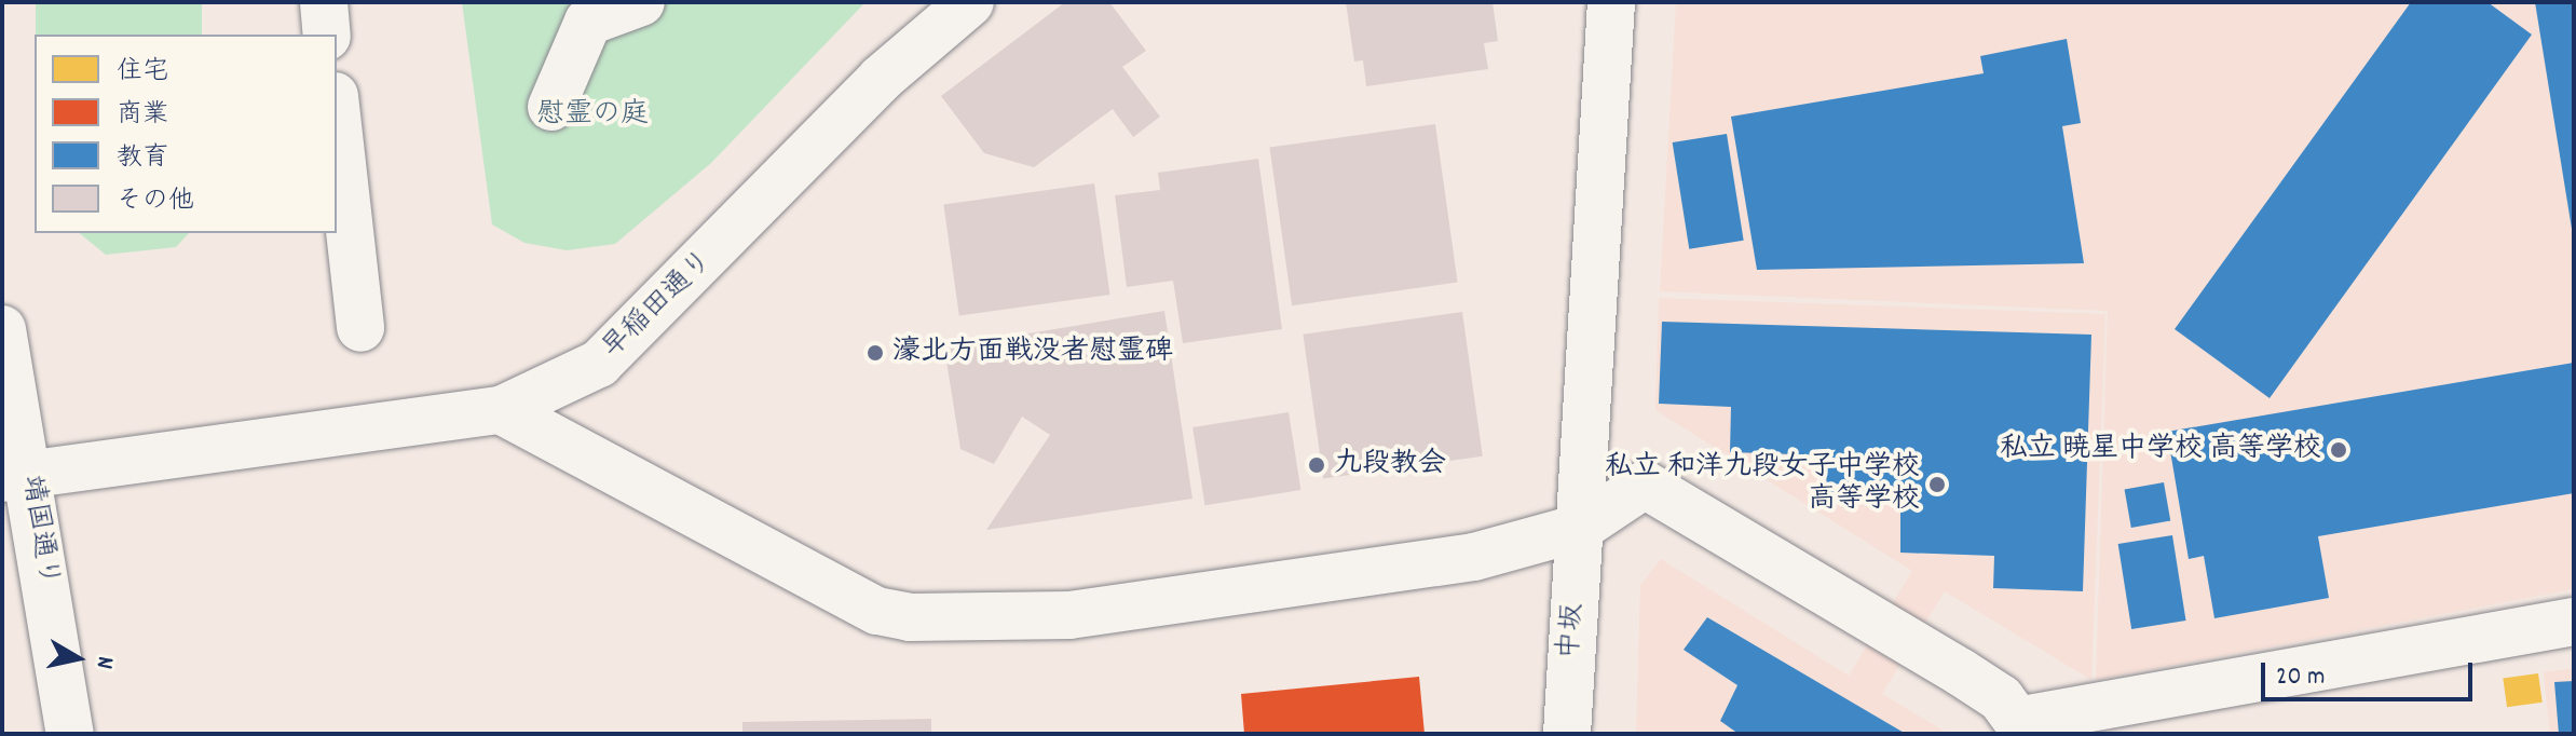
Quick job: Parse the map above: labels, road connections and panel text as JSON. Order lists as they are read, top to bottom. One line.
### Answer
{"streets":{"street":["早稲田通り","靖国通り","中坂"]},"crossings":[["早稲田通り","靖国通り"]],"parks":["慰霊の庭"],"places":["濠北方面戦没者慰霊碑","私立 暁星中学校 高等学校","九段教会","私立 和洋九段女子中学校 高等学校"],"legend":["住宅","商業","教育","その他"],"scale_bar":"20 m","north":"right"}
